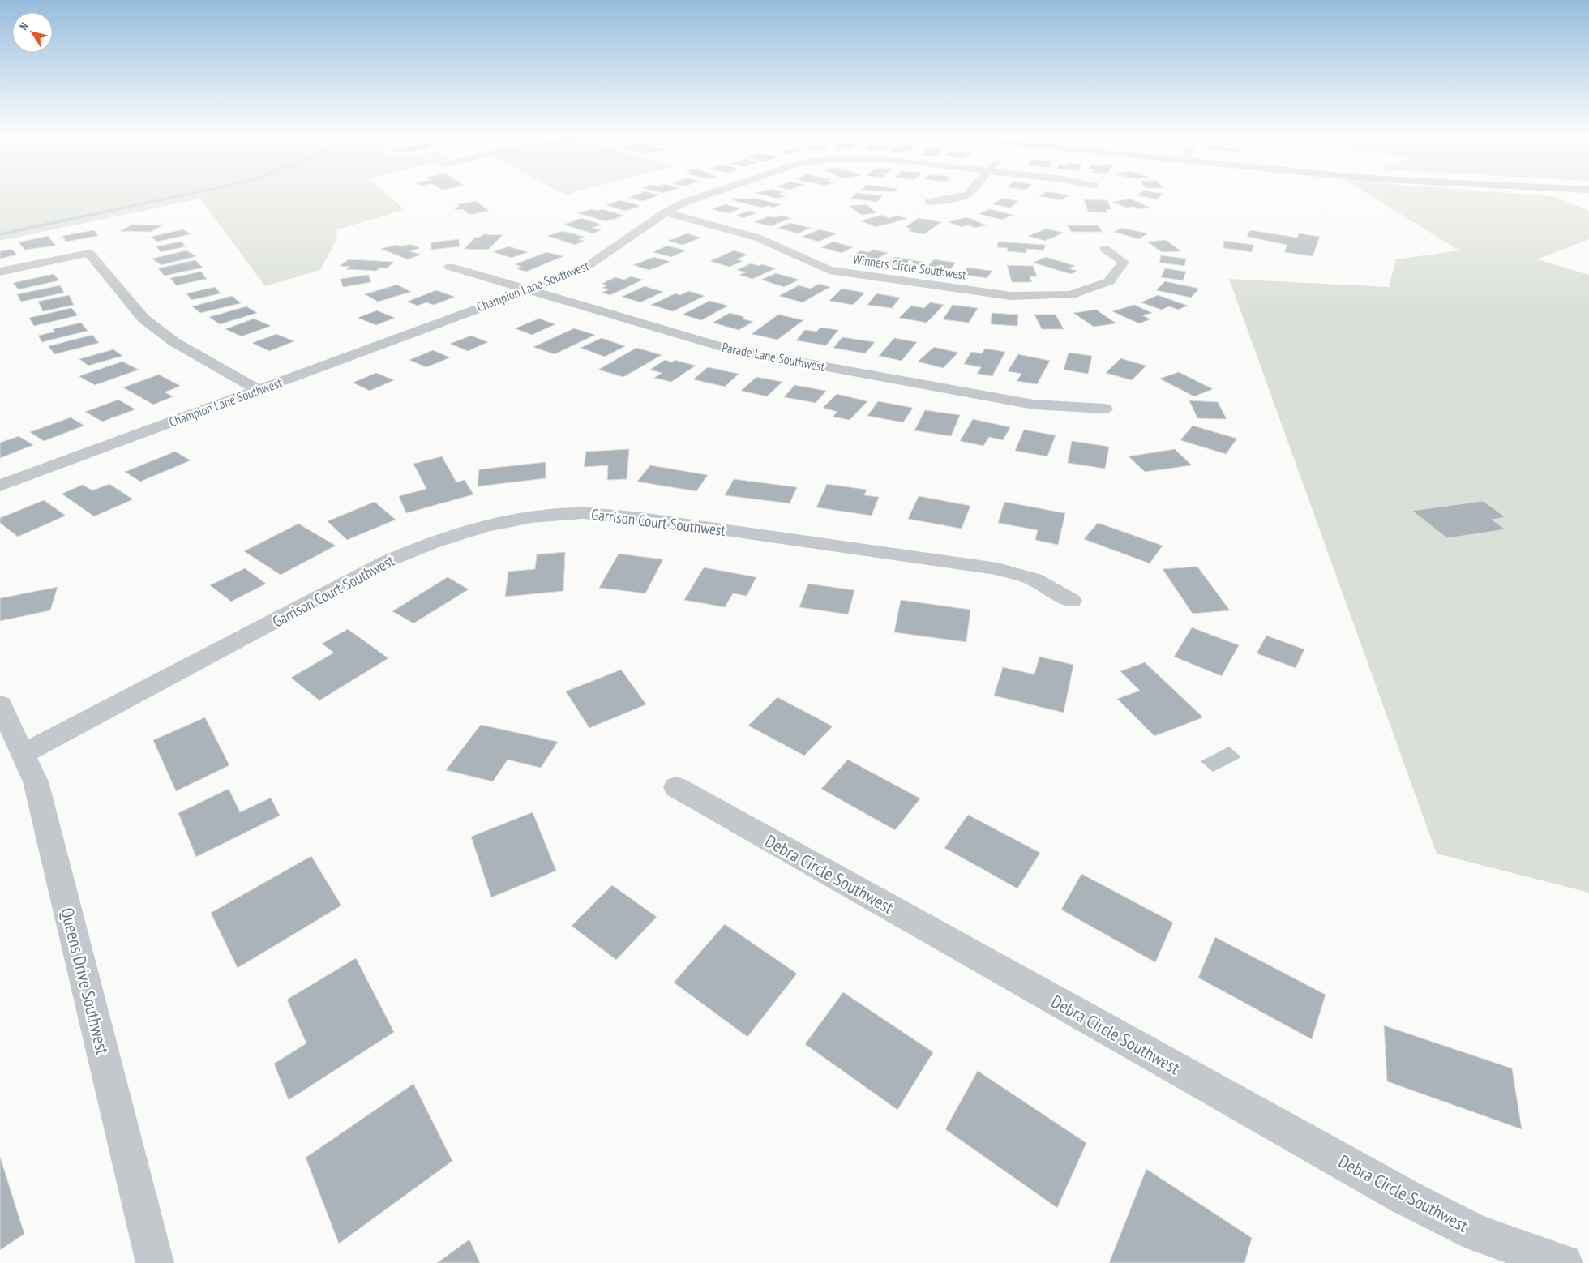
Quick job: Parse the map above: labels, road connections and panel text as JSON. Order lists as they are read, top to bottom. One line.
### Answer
{"streets":{"street":["Winners Circle Southwest","Champion Lane Southwest","Parade Lane Southwest","Garrison Court Southwest","Debra Circle Southwest","Queens Drive Southwest"]},"crossings":[["Winners Circle Southwest","Champion Lane Southwest"],["Champion Lane Southwest","Parade Lane Southwest"],["Garrison Court Southwest","Queens Drive Southwest"]],"north":"top left"}
